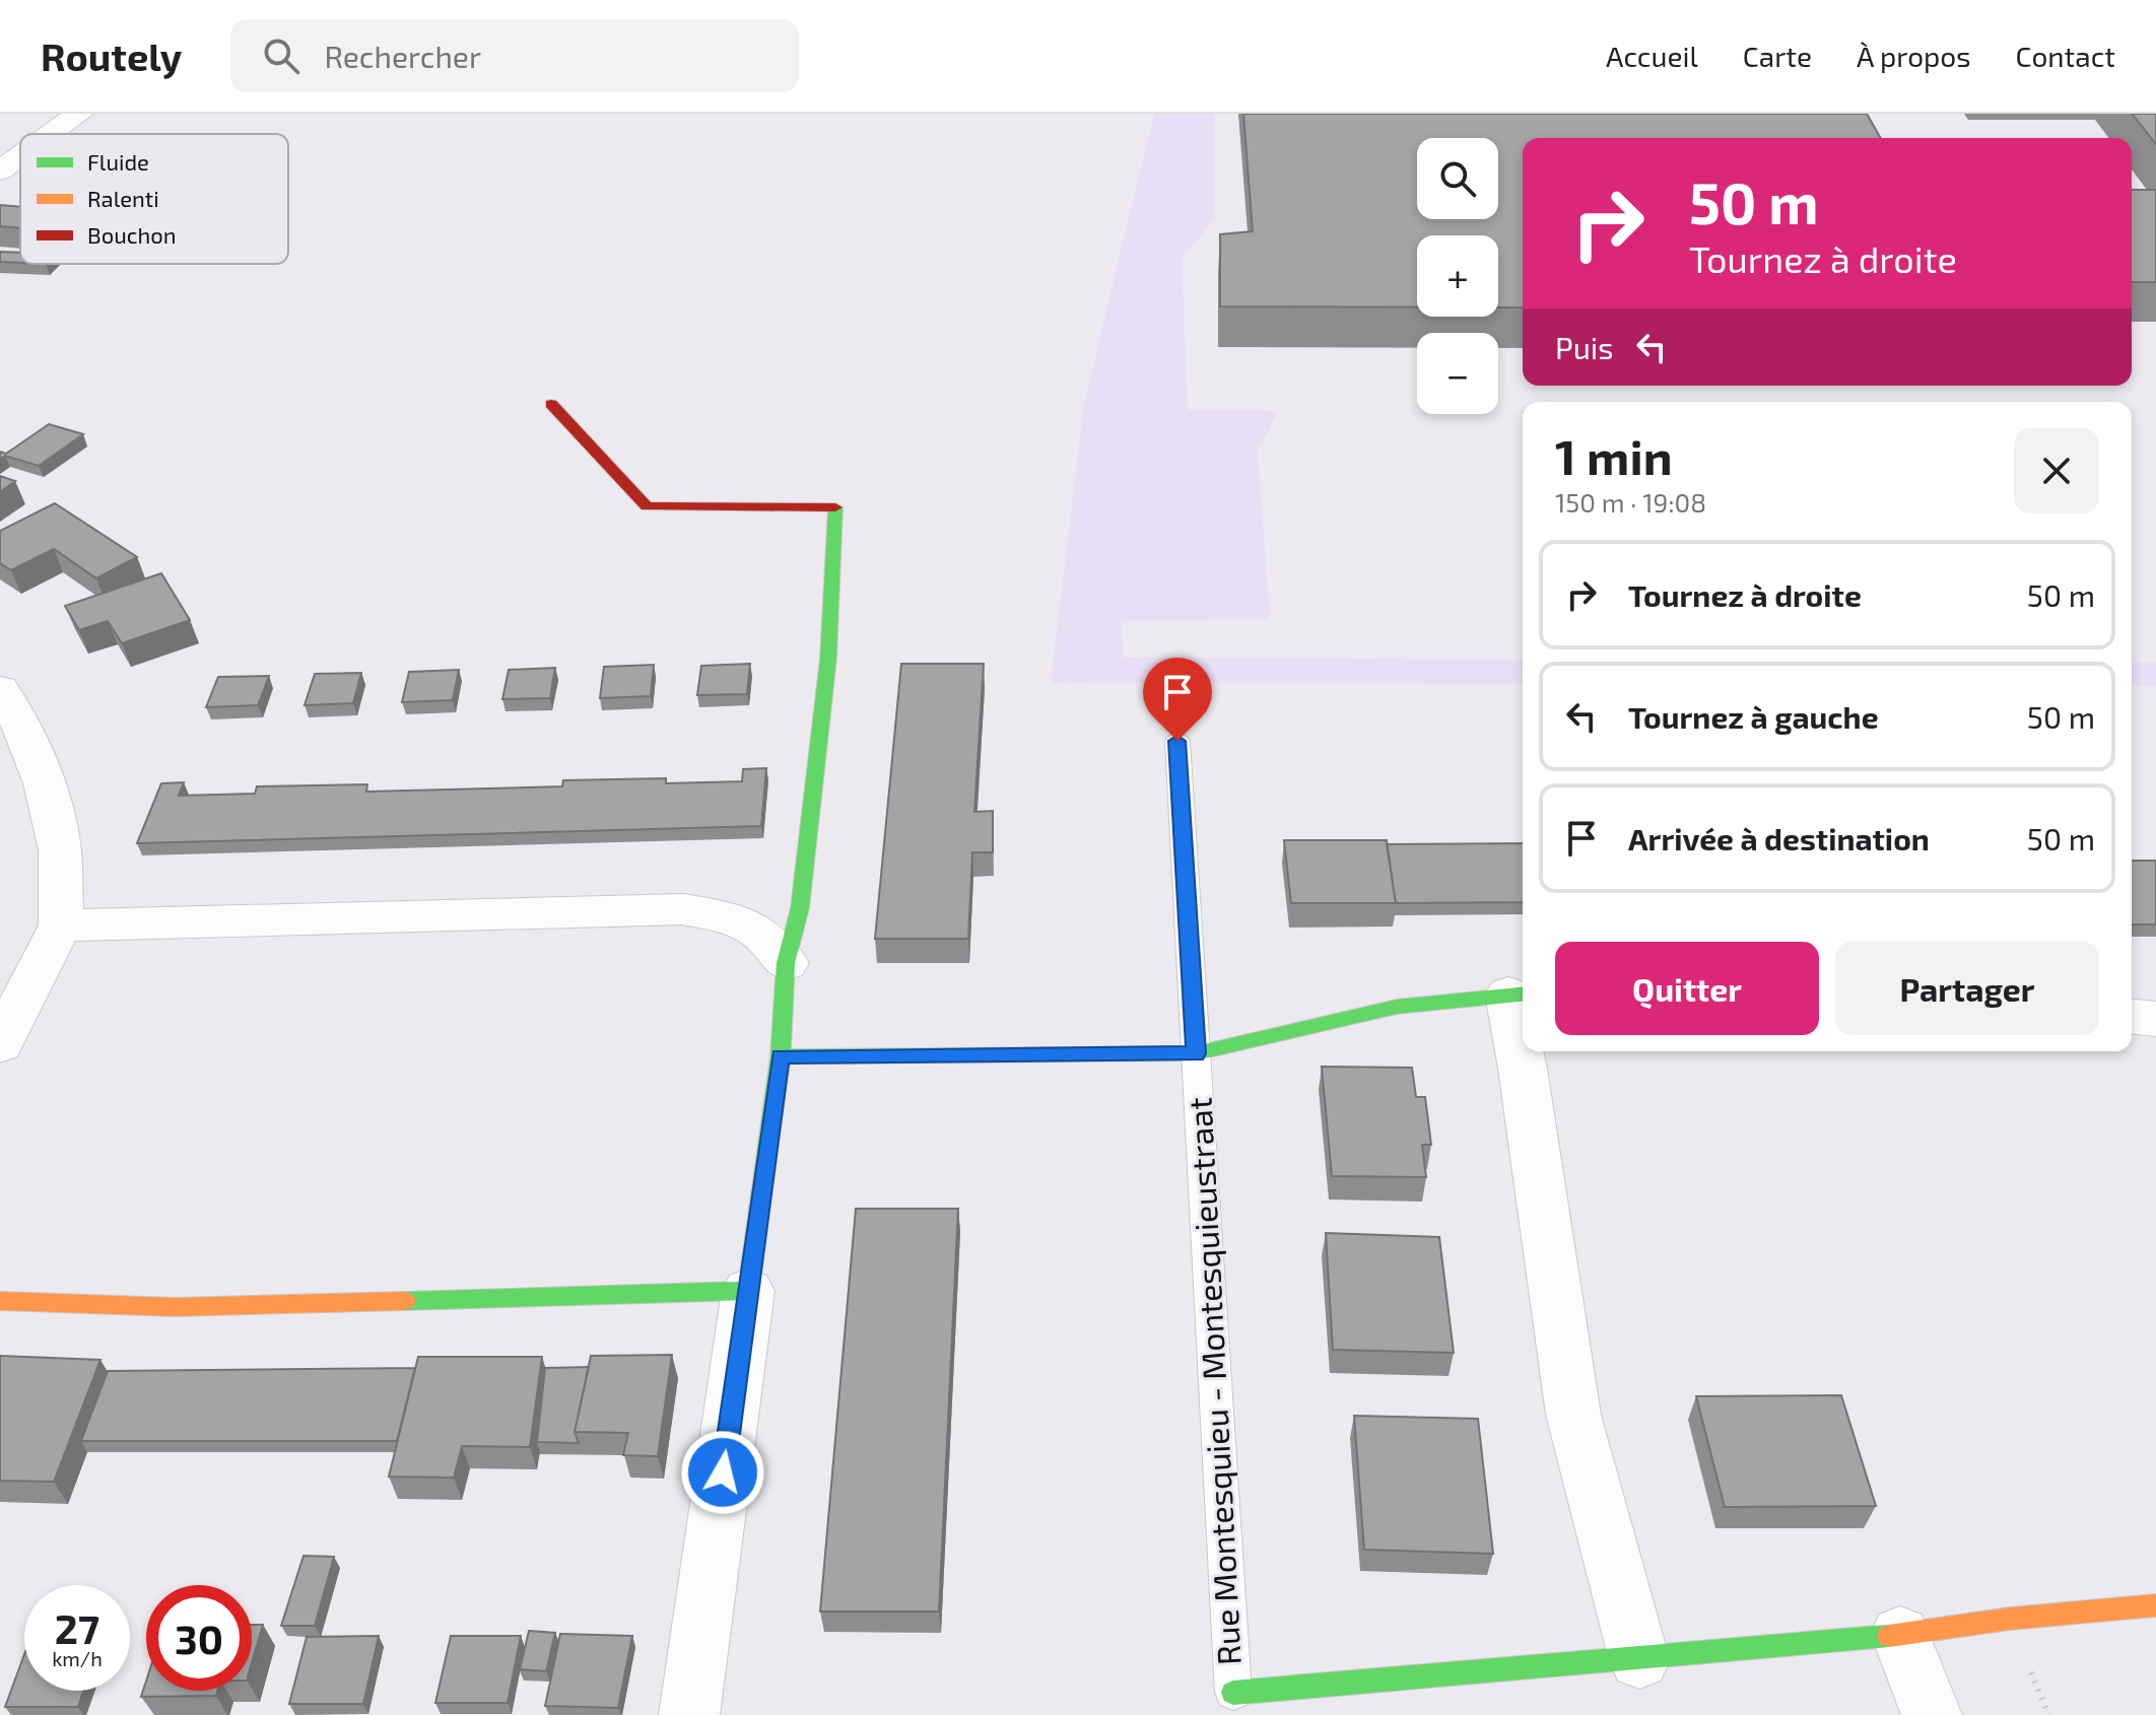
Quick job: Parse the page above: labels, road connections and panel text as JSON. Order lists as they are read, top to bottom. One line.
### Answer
{"streets":{"street":["Rue Montesquieu - Montesquieustraat"]},"legend":["Fluide","Ralenti","Bouchon"],"page":{"header":"Routely","search":"Rechercher","nav":["Accueil","Carte","À propos","Contact"],"map_buttons":["+","−"],"turn":["50 m","Tournez à droite"],"then":"Puis","heading":["1 min","150 m · 19:08"],"list":[{"name":"Tournez à droite","value":"50 m"},{"name":"Tournez à gauche","value":"50 m"},{"name":"Arrivée à destination","value":"50 m"}],"buttons":["Quitter","Partager"],"speed":"27 km/h","limit":"30"}}
